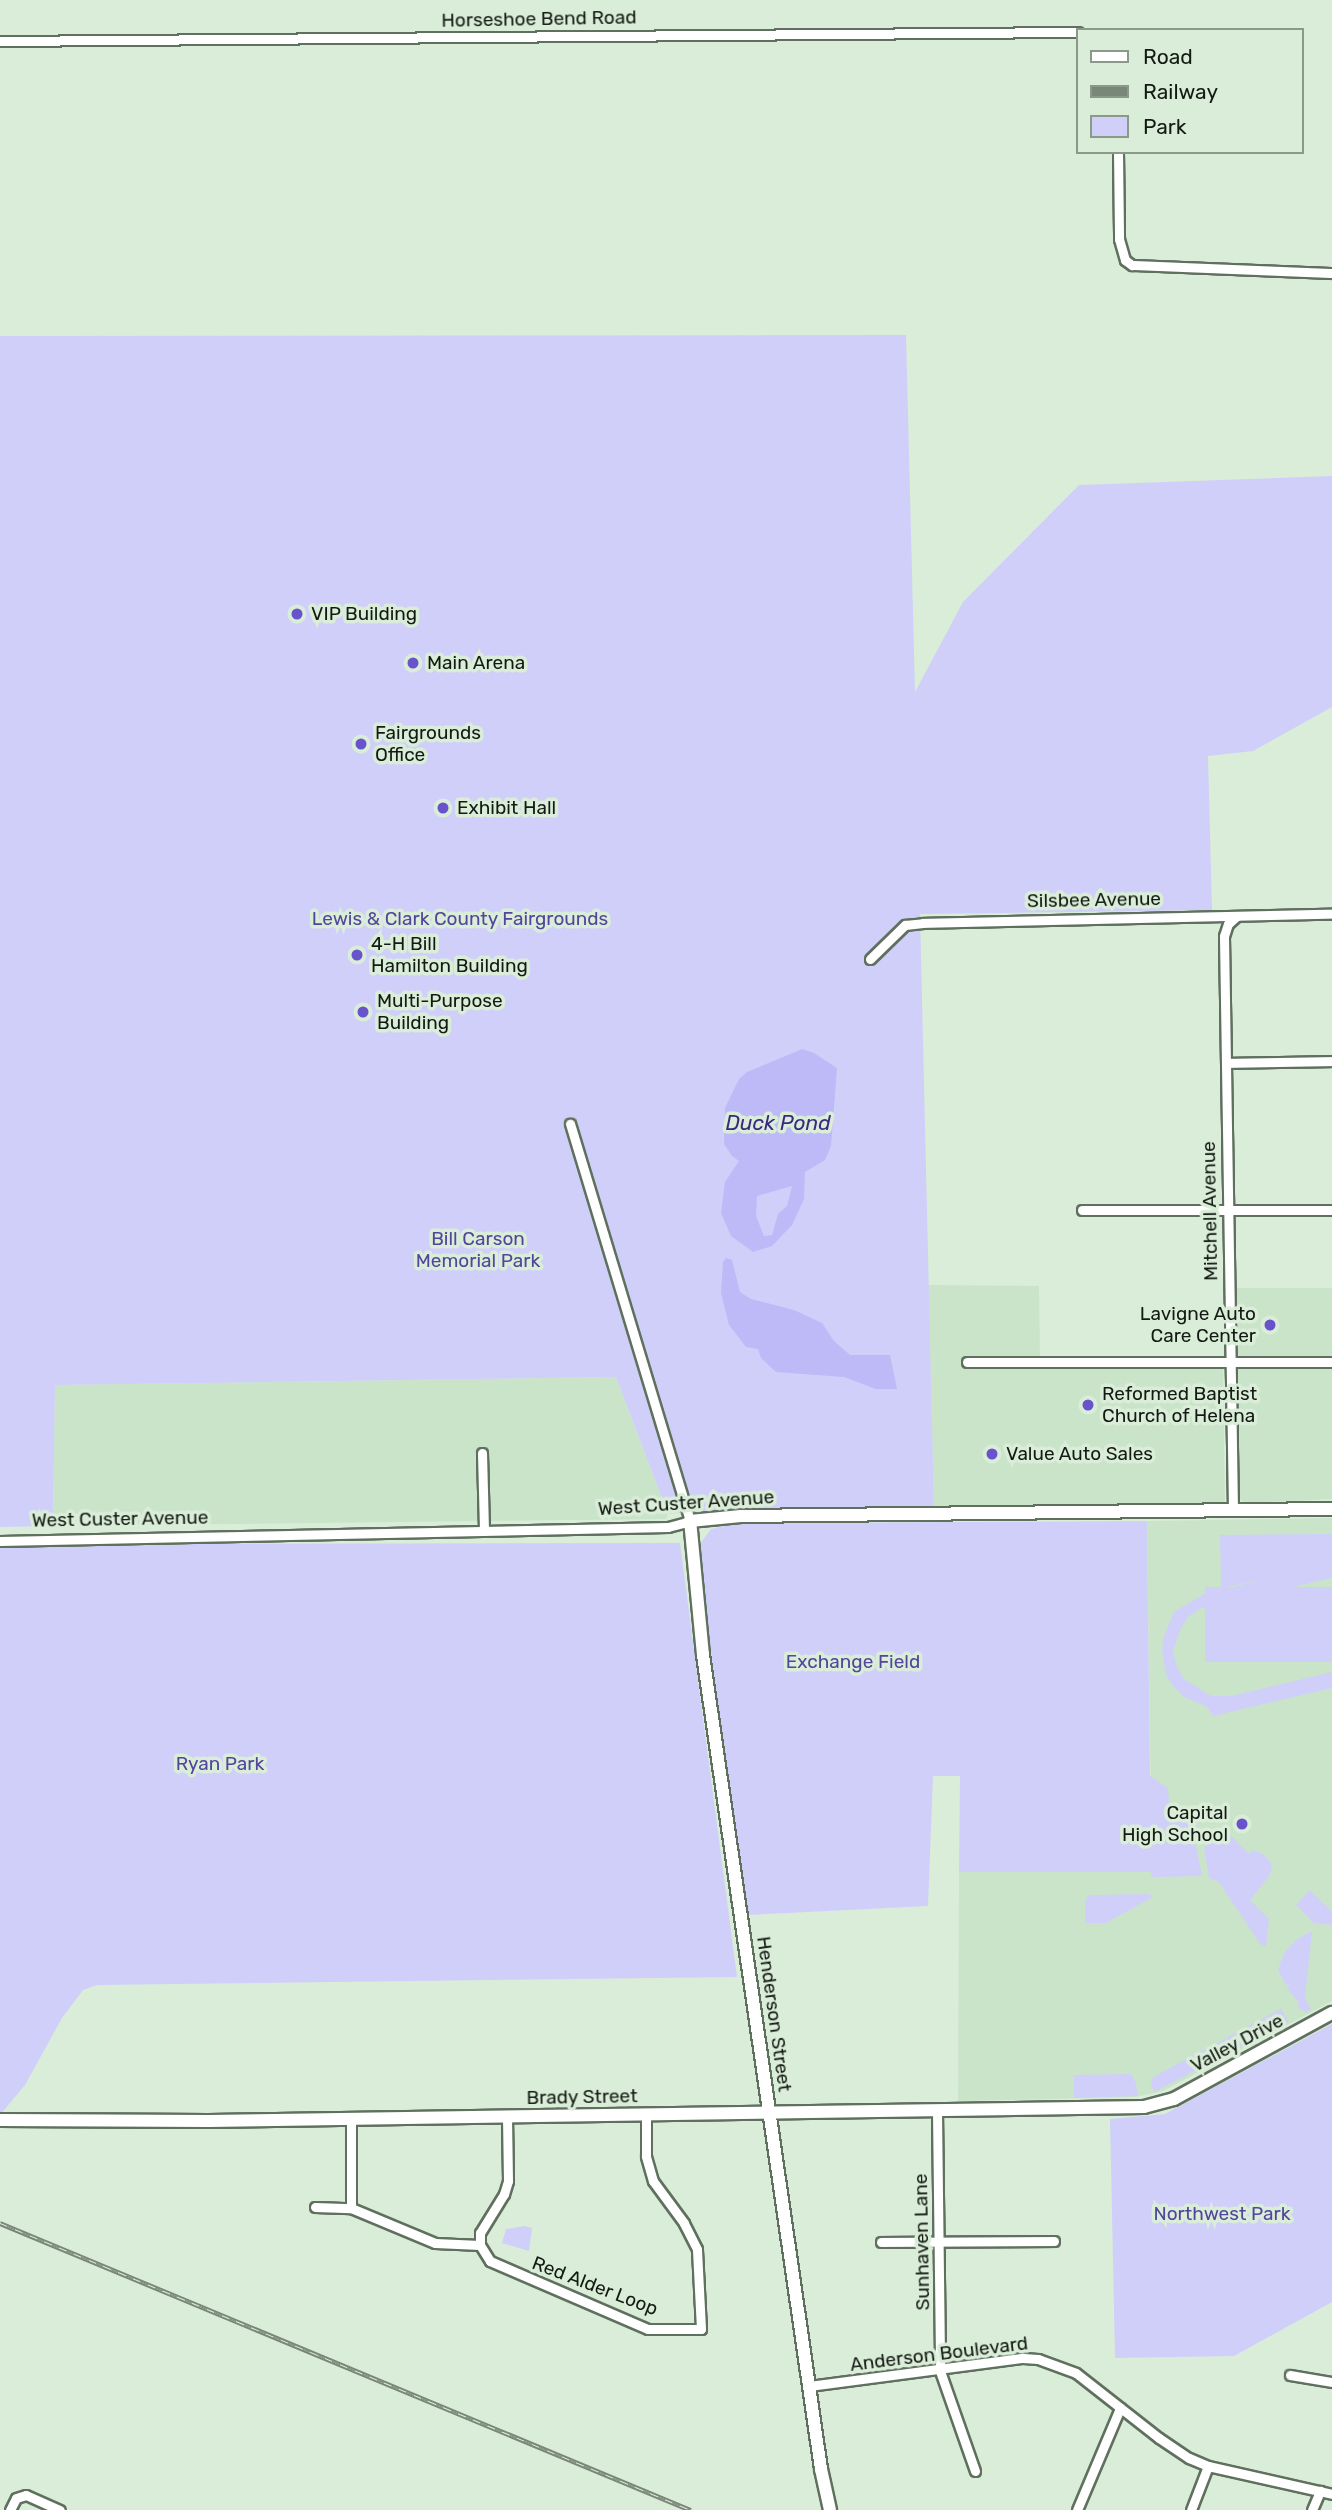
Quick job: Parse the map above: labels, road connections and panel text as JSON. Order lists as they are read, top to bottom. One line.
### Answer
{"streets":{"main road":["West Custer Avenue","Henderson Street","Valley Drive","Brady Street"],"street":["Horseshoe Bend Road","Silsbee Avenue","Mitchell Avenue","Sunhaven Lane","Red Alder Loop","Anderson Boulevard"]},"crossings":[["Silsbee Avenue","Mitchell Avenue"],["Mitchell Avenue","West Custer Avenue"],["West Custer Avenue","Henderson Street"],["Henderson Street","Brady Street"],["Henderson Street","Anderson Boulevard"],["Valley Drive","Brady Street"],["Brady Street","Sunhaven Lane"],["Brady Street","Red Alder Loop"],["Sunhaven Lane","Anderson Boulevard"]],"water":["Duck Pond"],"parks":["Lewis & Clark County Fairgrounds","Bill Carson Memorial Park","Exchange Field","Ryan Park","Northwest Park"],"places":["VIP Building","Main Arena","Fairgrounds Office","Exhibit Hall","4-H Bill Hamilton Building","Multi-Purpose Building","Lavigne Auto Care Center","Reformed Baptist Church of Helena","Value Auto Sales","Capital High School"],"legend":["Road","Railway","Park"]}
